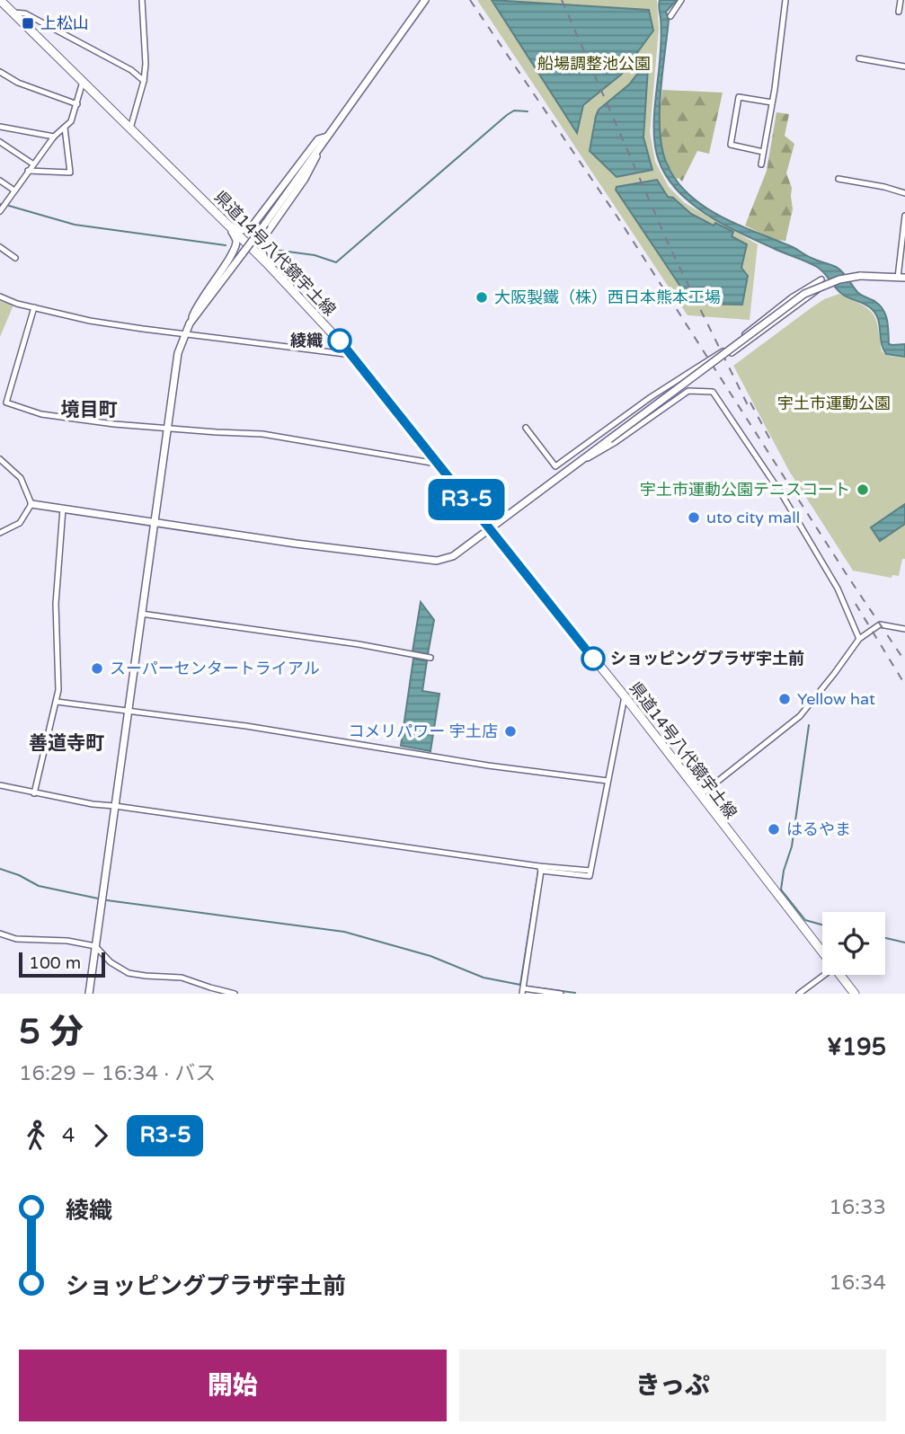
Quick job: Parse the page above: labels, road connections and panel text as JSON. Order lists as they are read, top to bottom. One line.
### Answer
{"streets":{"main road":["県道14号八代鏡宇土線"]},"districts":["境目町","善道寺町"],"parks":["船場調整池公園","宇土市運動公園"],"places":{"transit":["上松山"],"other":["大阪製鐵（株）西日本熊本工場","綾織","宇土市運動公園テニスコート","uto city mall","ショッピングプラザ宇土前","スーパーセンタートライアル","Yellow hat","コメリパワー 宇土店","はるやま"]},"lines":["bus line R3-5"],"scale_bar":"100 m","page":{"on_map":"R3-5","scale":"100 m","heading":["5 分","16:29 – 16:34 · バス","¥195"],"legs":["4","R3-5"],"list":[{"name":"綾織","value":"16:33"},{"name":"ショッピングプラザ宇土前","value":"16:34"}],"buttons":["開始","きっぷ"]}}
